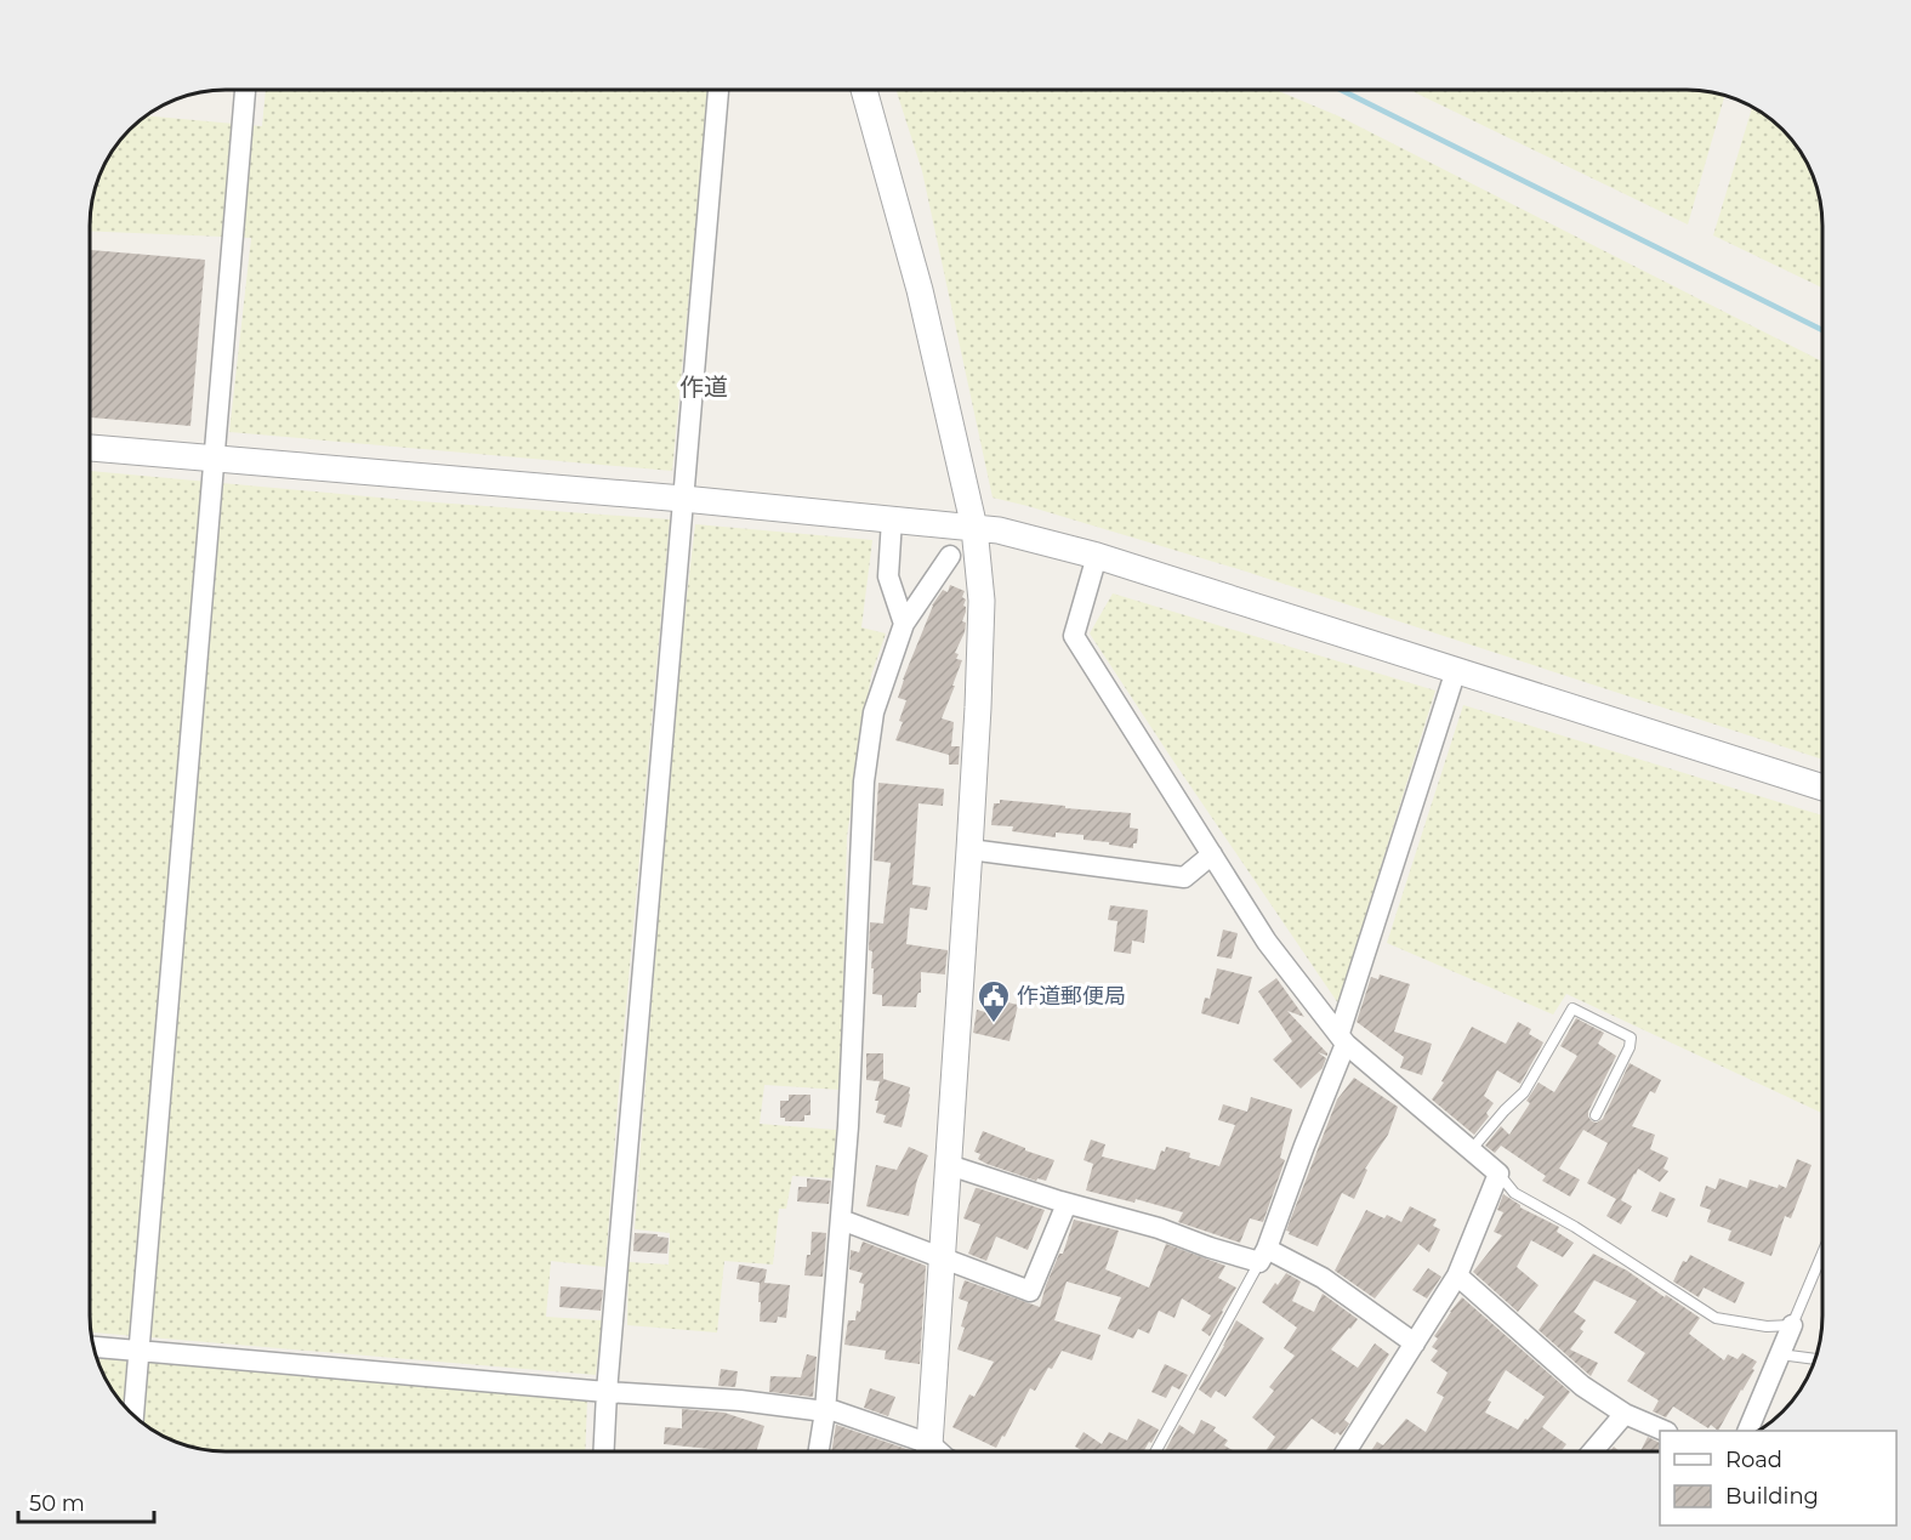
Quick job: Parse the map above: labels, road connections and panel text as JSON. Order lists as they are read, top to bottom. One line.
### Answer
{"districts":["作道"],"places":{"public building":["作道郵便局"]},"legend":["Road","Building"],"scale_bar":"50 m"}
